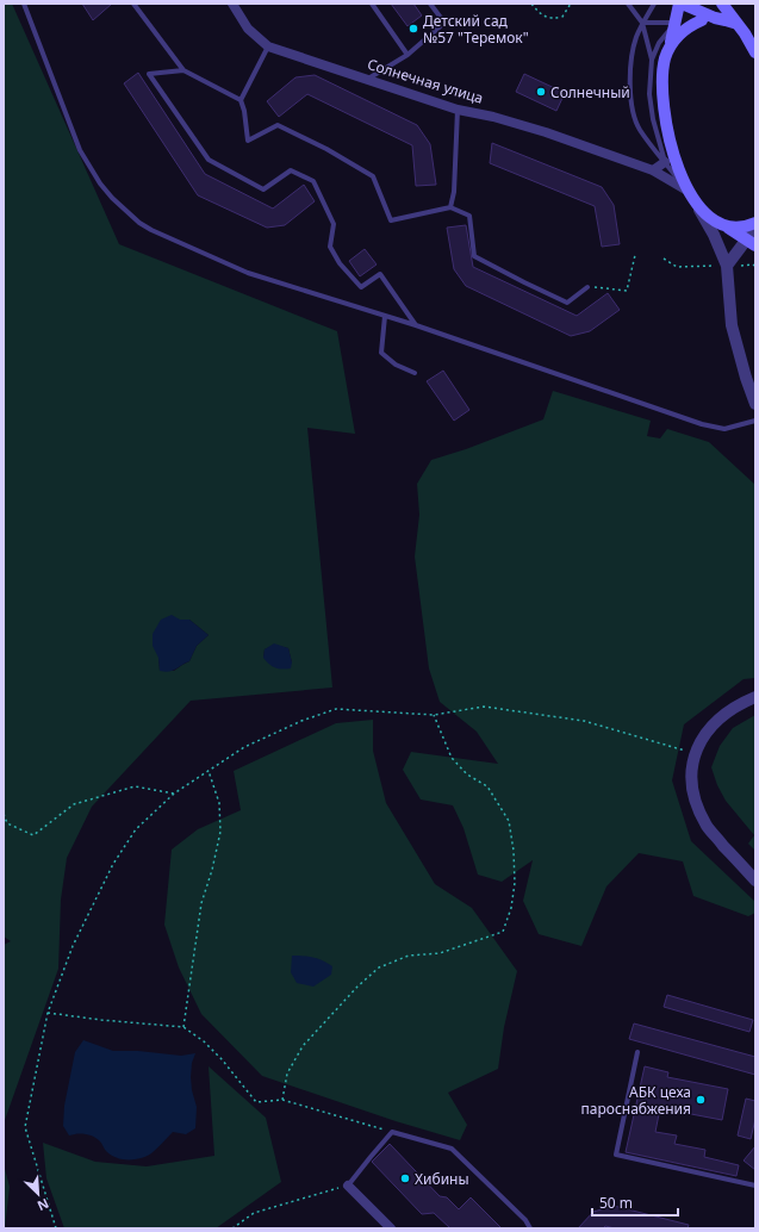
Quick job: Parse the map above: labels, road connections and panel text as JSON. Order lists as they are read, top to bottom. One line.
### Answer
{"streets":{"street":["Солнечная улица"]},"places":["Детский сад №57 \"Теремок\"","Солнечный","АБК цеха пароснабжения","Хибины"],"scale_bar":"50 m","north":"bottom right"}
